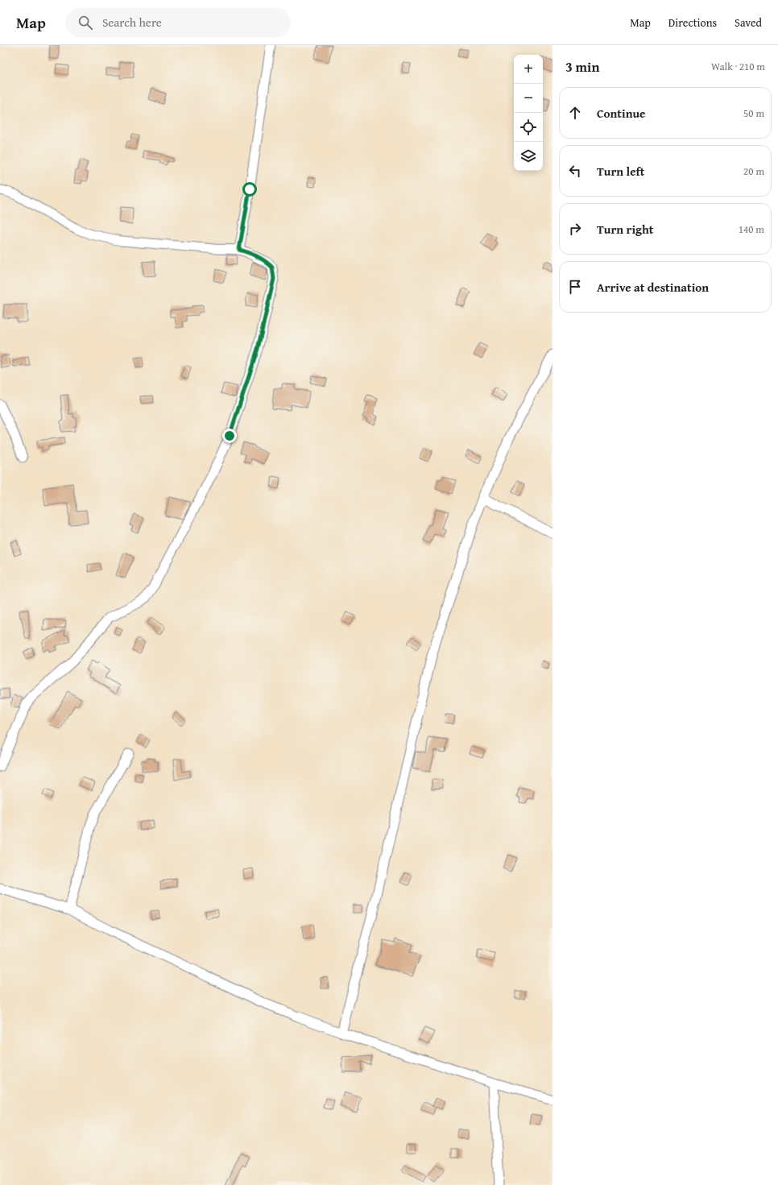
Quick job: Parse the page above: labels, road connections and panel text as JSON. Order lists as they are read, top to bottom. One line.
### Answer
{"page":{"header":"Map","search":"Search here","nav":["Map","Directions","Saved"],"heading":["3 min","Walk · 210 m"],"map_buttons":["+","−"],"list":[["Continue","50 m"],["Turn left","20 m"],["Turn right","140 m"],"Arrive at destination"]}}
